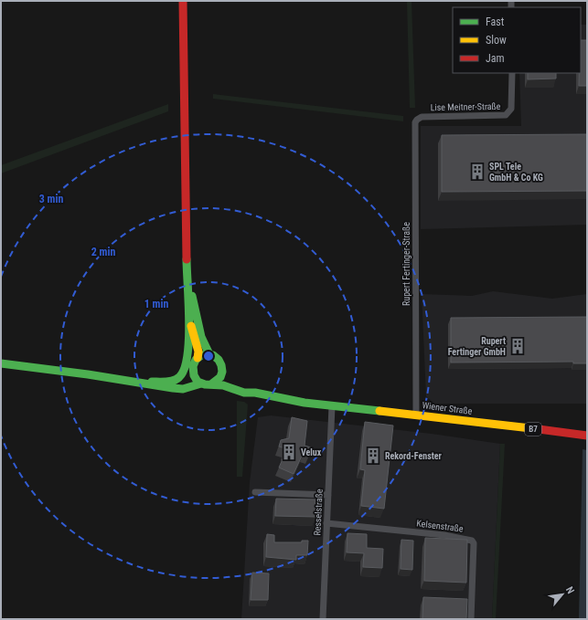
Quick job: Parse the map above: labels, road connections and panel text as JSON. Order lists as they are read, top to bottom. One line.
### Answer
{"streets":{"main road":["Wiener Straße","B7"],"street":["Lise Meitner-Straße","Rupert Fertinger-Straße","Resselstraße","Kelsenstraße"]},"crossings":[["Lise Meitner-Straße","Rupert Fertinger-Straße"],["Rupert Fertinger-Straße","Wiener Straße"],["Wiener Straße","B7"],["Wiener Straße","Resselstraße"],["Resselstraße","Kelsenstraße"]],"places":{"building":["SPL Tele GmbH & Co KG","Rupert Fertinger GmbH","Velux","Rekord-Fenster"]},"legend":["Fast","Slow","Jam"],"north":"top right","rings":["3 min","2 min","1 min"]}
